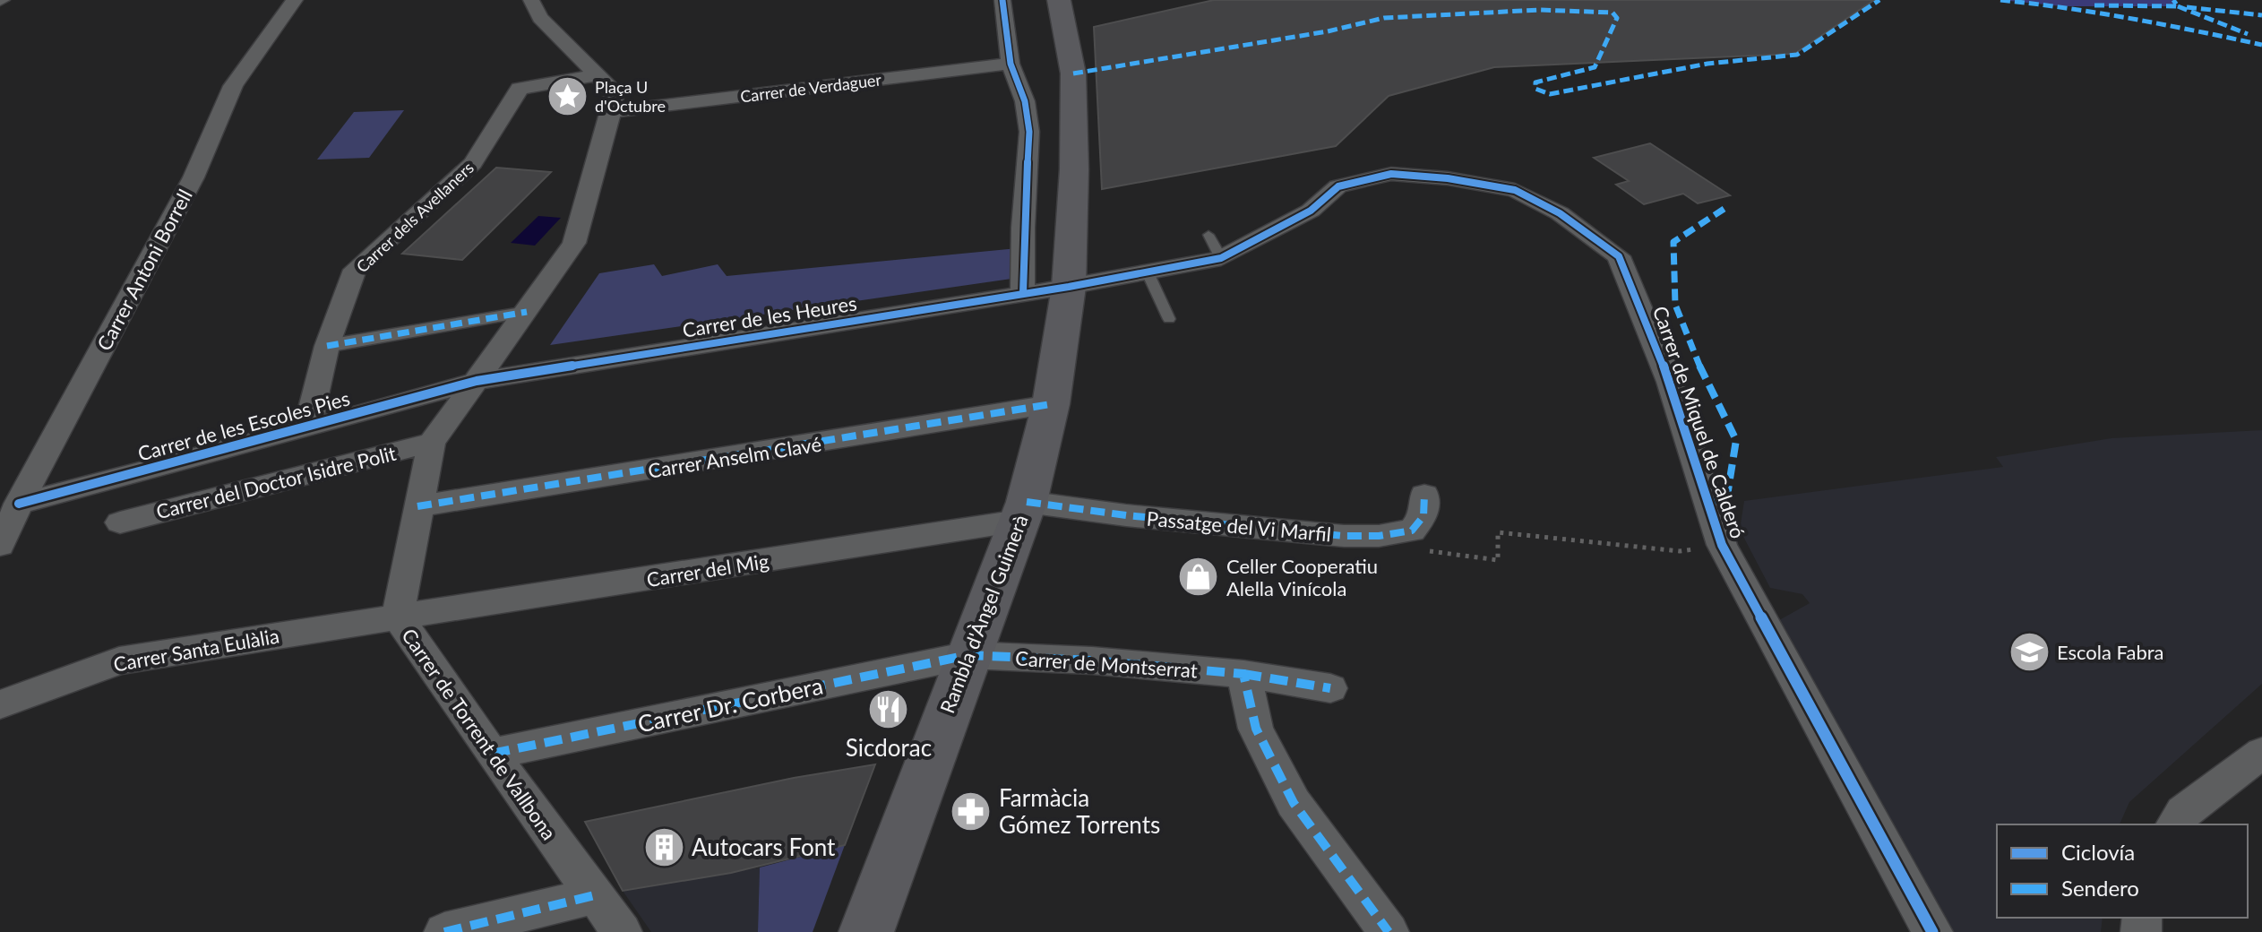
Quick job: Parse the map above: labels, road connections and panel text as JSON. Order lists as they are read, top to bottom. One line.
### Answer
{"streets":{"main road":["Rambla d'Àngel Guimerà"],"street":["Carrer de Verdaguer","Carrer dels Avellaners","Carrer Antoni Borrell","Carrer de les Heures","Carrer de Miquel de Calderó","Carrer de les Escoles Pies","Carrer Anselm Clavé","Carrer del Doctor Isidre Polit","Passatge del Vi Marfil","Carrer del Mig","Carrer Santa Eulàlia","Carrer de Montserrat","Carrer Dr. Corbera","Carrer de Torrent de Vallbona"]},"crossings":[["Carrer de Verdaguer","Carrer de Torrent de Vallbona"],["Carrer dels Avellaners","Carrer de les Escoles Pies"],["Carrer Antoni Borrell","Carrer de les Escoles Pies"],["Carrer de les Heures","Carrer de Miquel de Calderó"],["Carrer de les Heures","Carrer de les Escoles Pies"],["Carrer de les Heures","Rambla d'Àngel Guimerà"],["Carrer de les Heures","Carrer de Torrent de Vallbona"],["Carrer de Miquel de Calderó","Rambla d'Àngel Guimerà"],["Carrer de les Escoles Pies","Carrer de Torrent de Vallbona"],["Carrer Anselm Clavé","Rambla d'Àngel Guimerà"],["Carrer Anselm Clavé","Carrer de Torrent de Vallbona"],["Carrer del Doctor Isidre Polit","Carrer de Torrent de Vallbona"],["Passatge del Vi Marfil","Carrer del Mig"],["Passatge del Vi Marfil","Rambla d'Àngel Guimerà"],["Carrer del Mig","Rambla d'Àngel Guimerà"],["Carrer del Mig","Carrer Santa Eulàlia"],["Carrer del Mig","Carrer de Torrent de Vallbona"],["Rambla d'Àngel Guimerà","Carrer de Montserrat"],["Rambla d'Àngel Guimerà","Carrer Dr. Corbera"],["Carrer Santa Eulàlia","Carrer de Torrent de Vallbona"],["Carrer de Montserrat","Carrer Dr. Corbera"],["Carrer Dr. Corbera","Carrer de Torrent de Vallbona"]],"places":{"place":["Plaça U d'Octubre"],"shop":["Celler Cooperatiu Alella Vinícola"],"school or university":["Escola Fabra"],"restaurant":["Sicdorac"],"pharmacy":["Farmàcia Gómez Torrents"],"building":["Autocars Font"]},"legend":["Ciclovía","Sendero"]}
